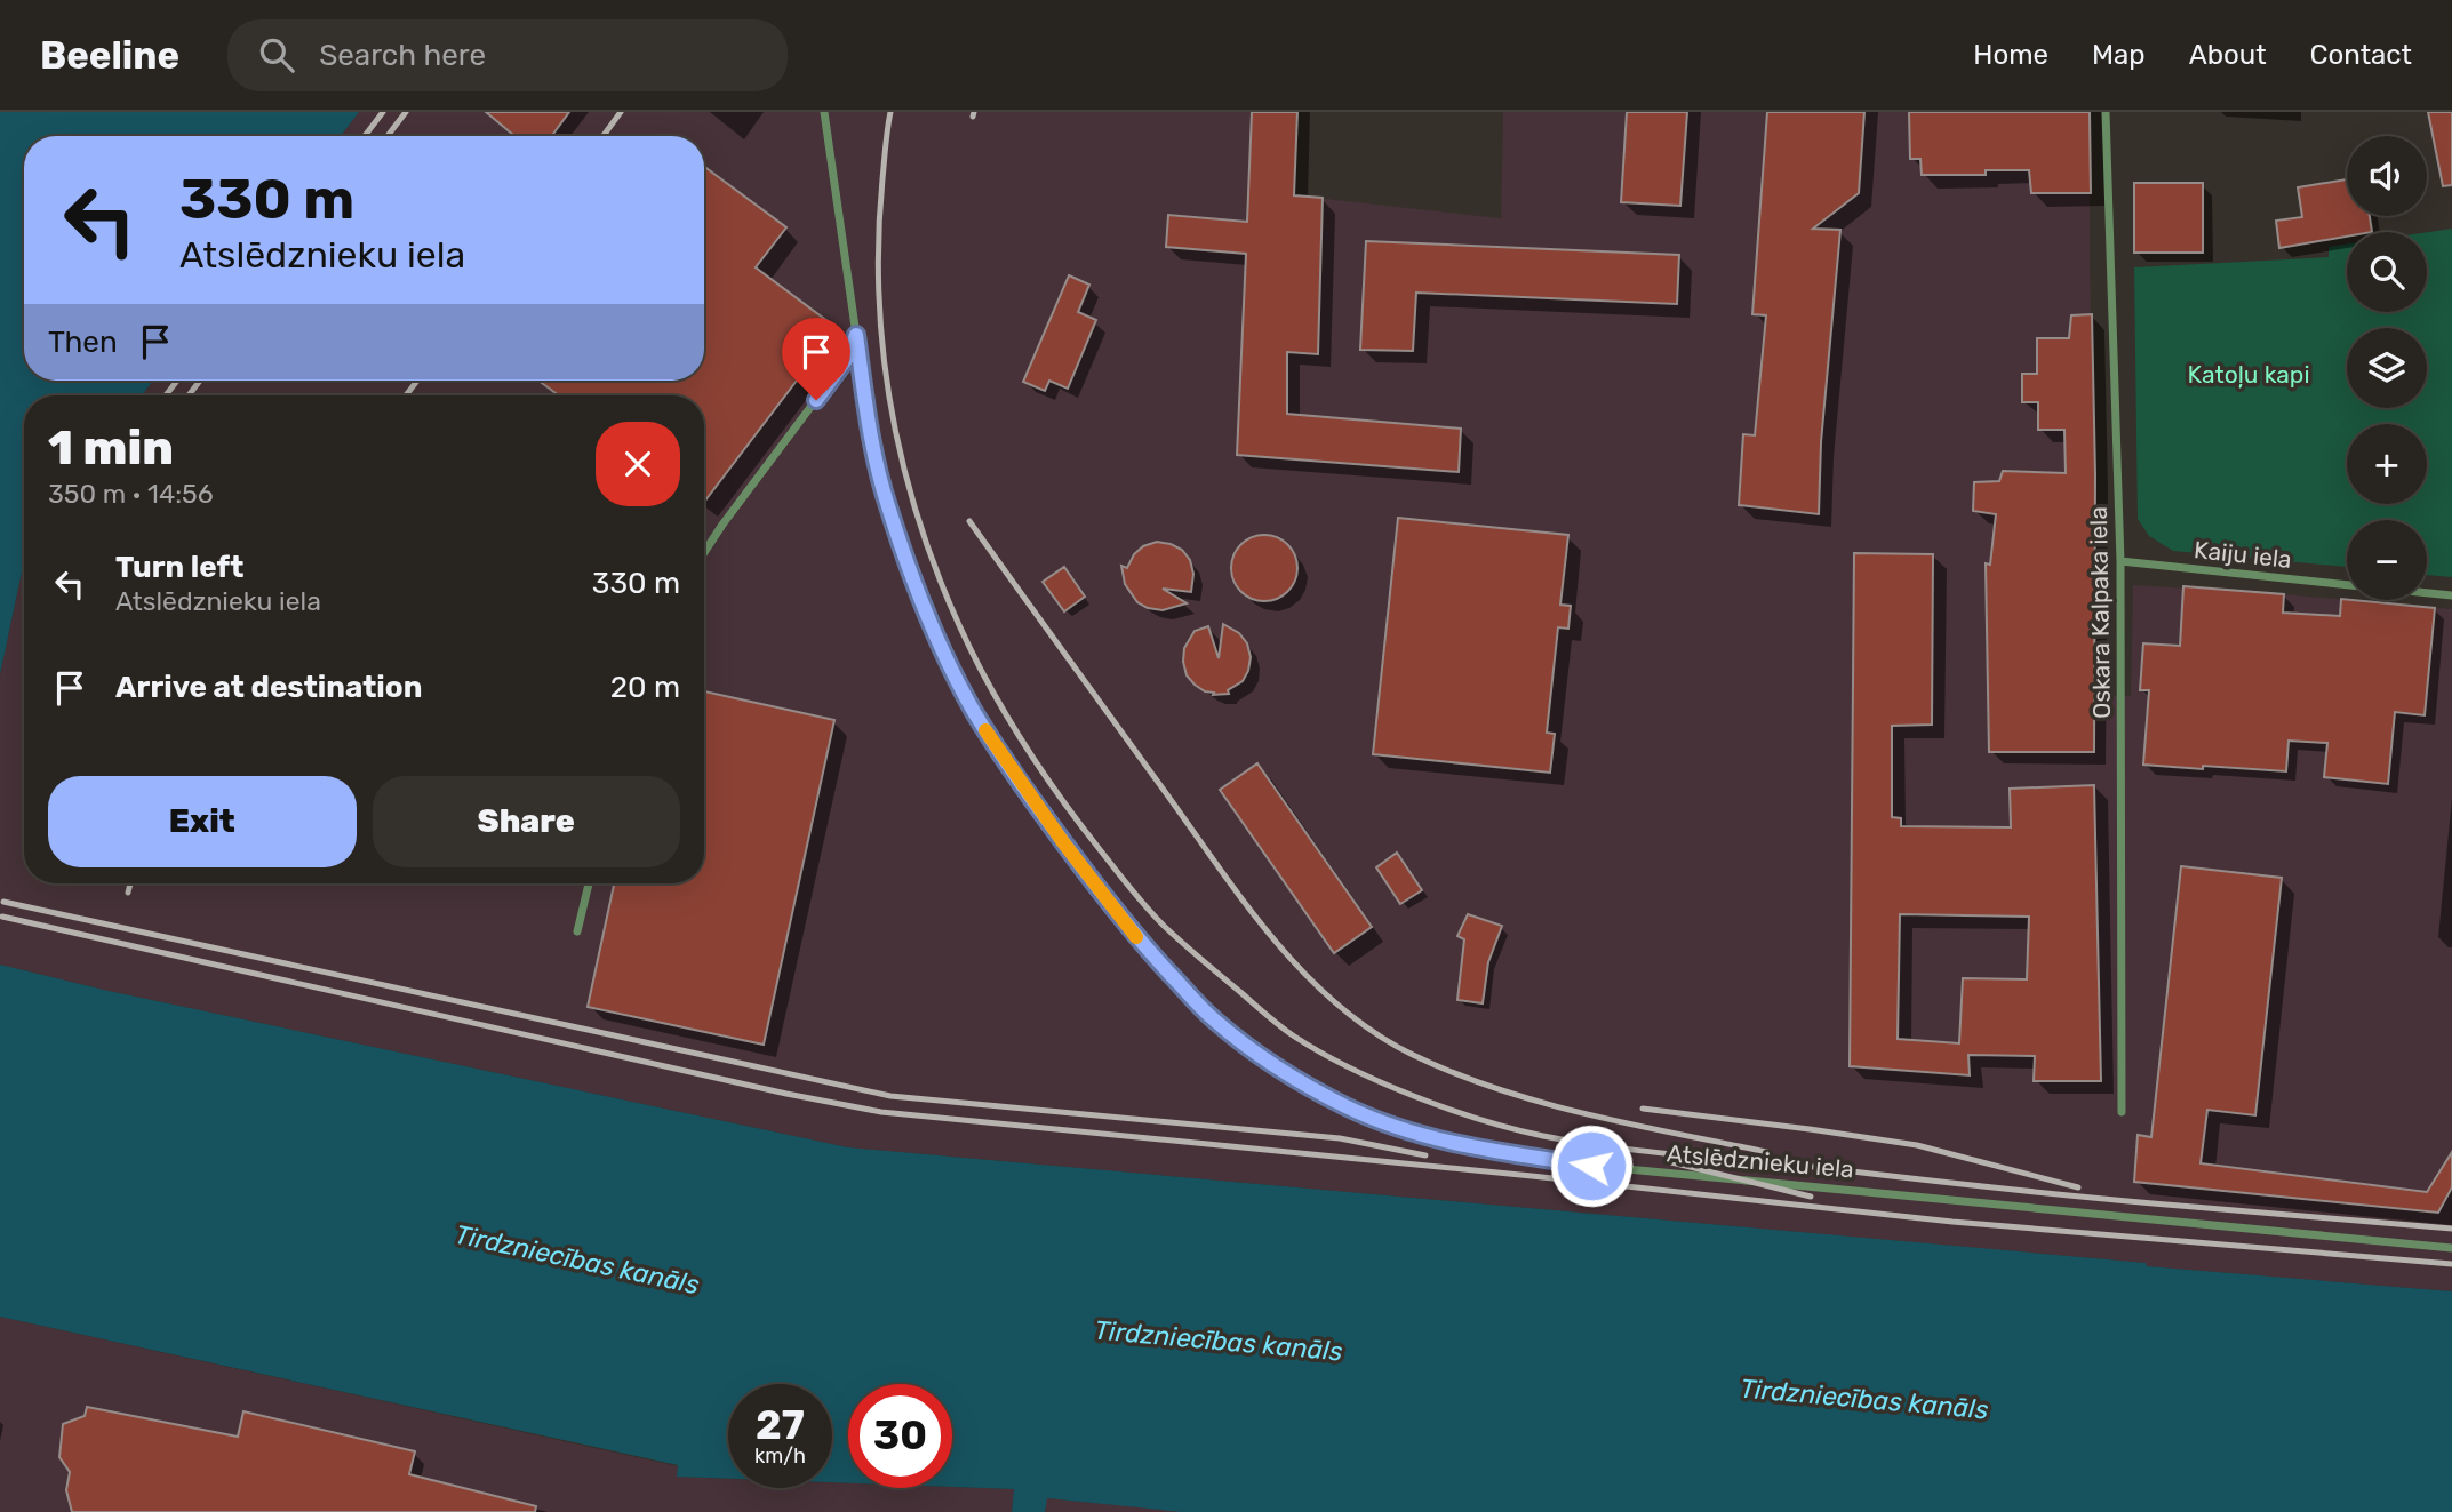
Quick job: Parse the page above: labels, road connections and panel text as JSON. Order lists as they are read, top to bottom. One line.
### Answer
{"streets":{"street":["Kaiju iela","Oskara Kalpaka iela","Atslēdznieku iela"]},"crossings":[["Kaiju iela","Oskara Kalpaka iela"]],"water":["Tirdzniecības kanāls"],"parks":["Katoļu kapi"],"page":{"header":"Beeline","search":"Search here","nav":["Home","Map","About","Contact"],"map_buttons":["+","−"],"turn":["330 m","Atslēdznieku iela"],"then":"Then","heading":["1 min","350 m · 14:56"],"list":[{"name":"Turn left","note":"Atslēdznieku iela","value":"330 m"},{"name":"Arrive at destination","value":"20 m"}],"buttons":["Exit","Share"],"speed":"27 km/h","limit":"30"}}
